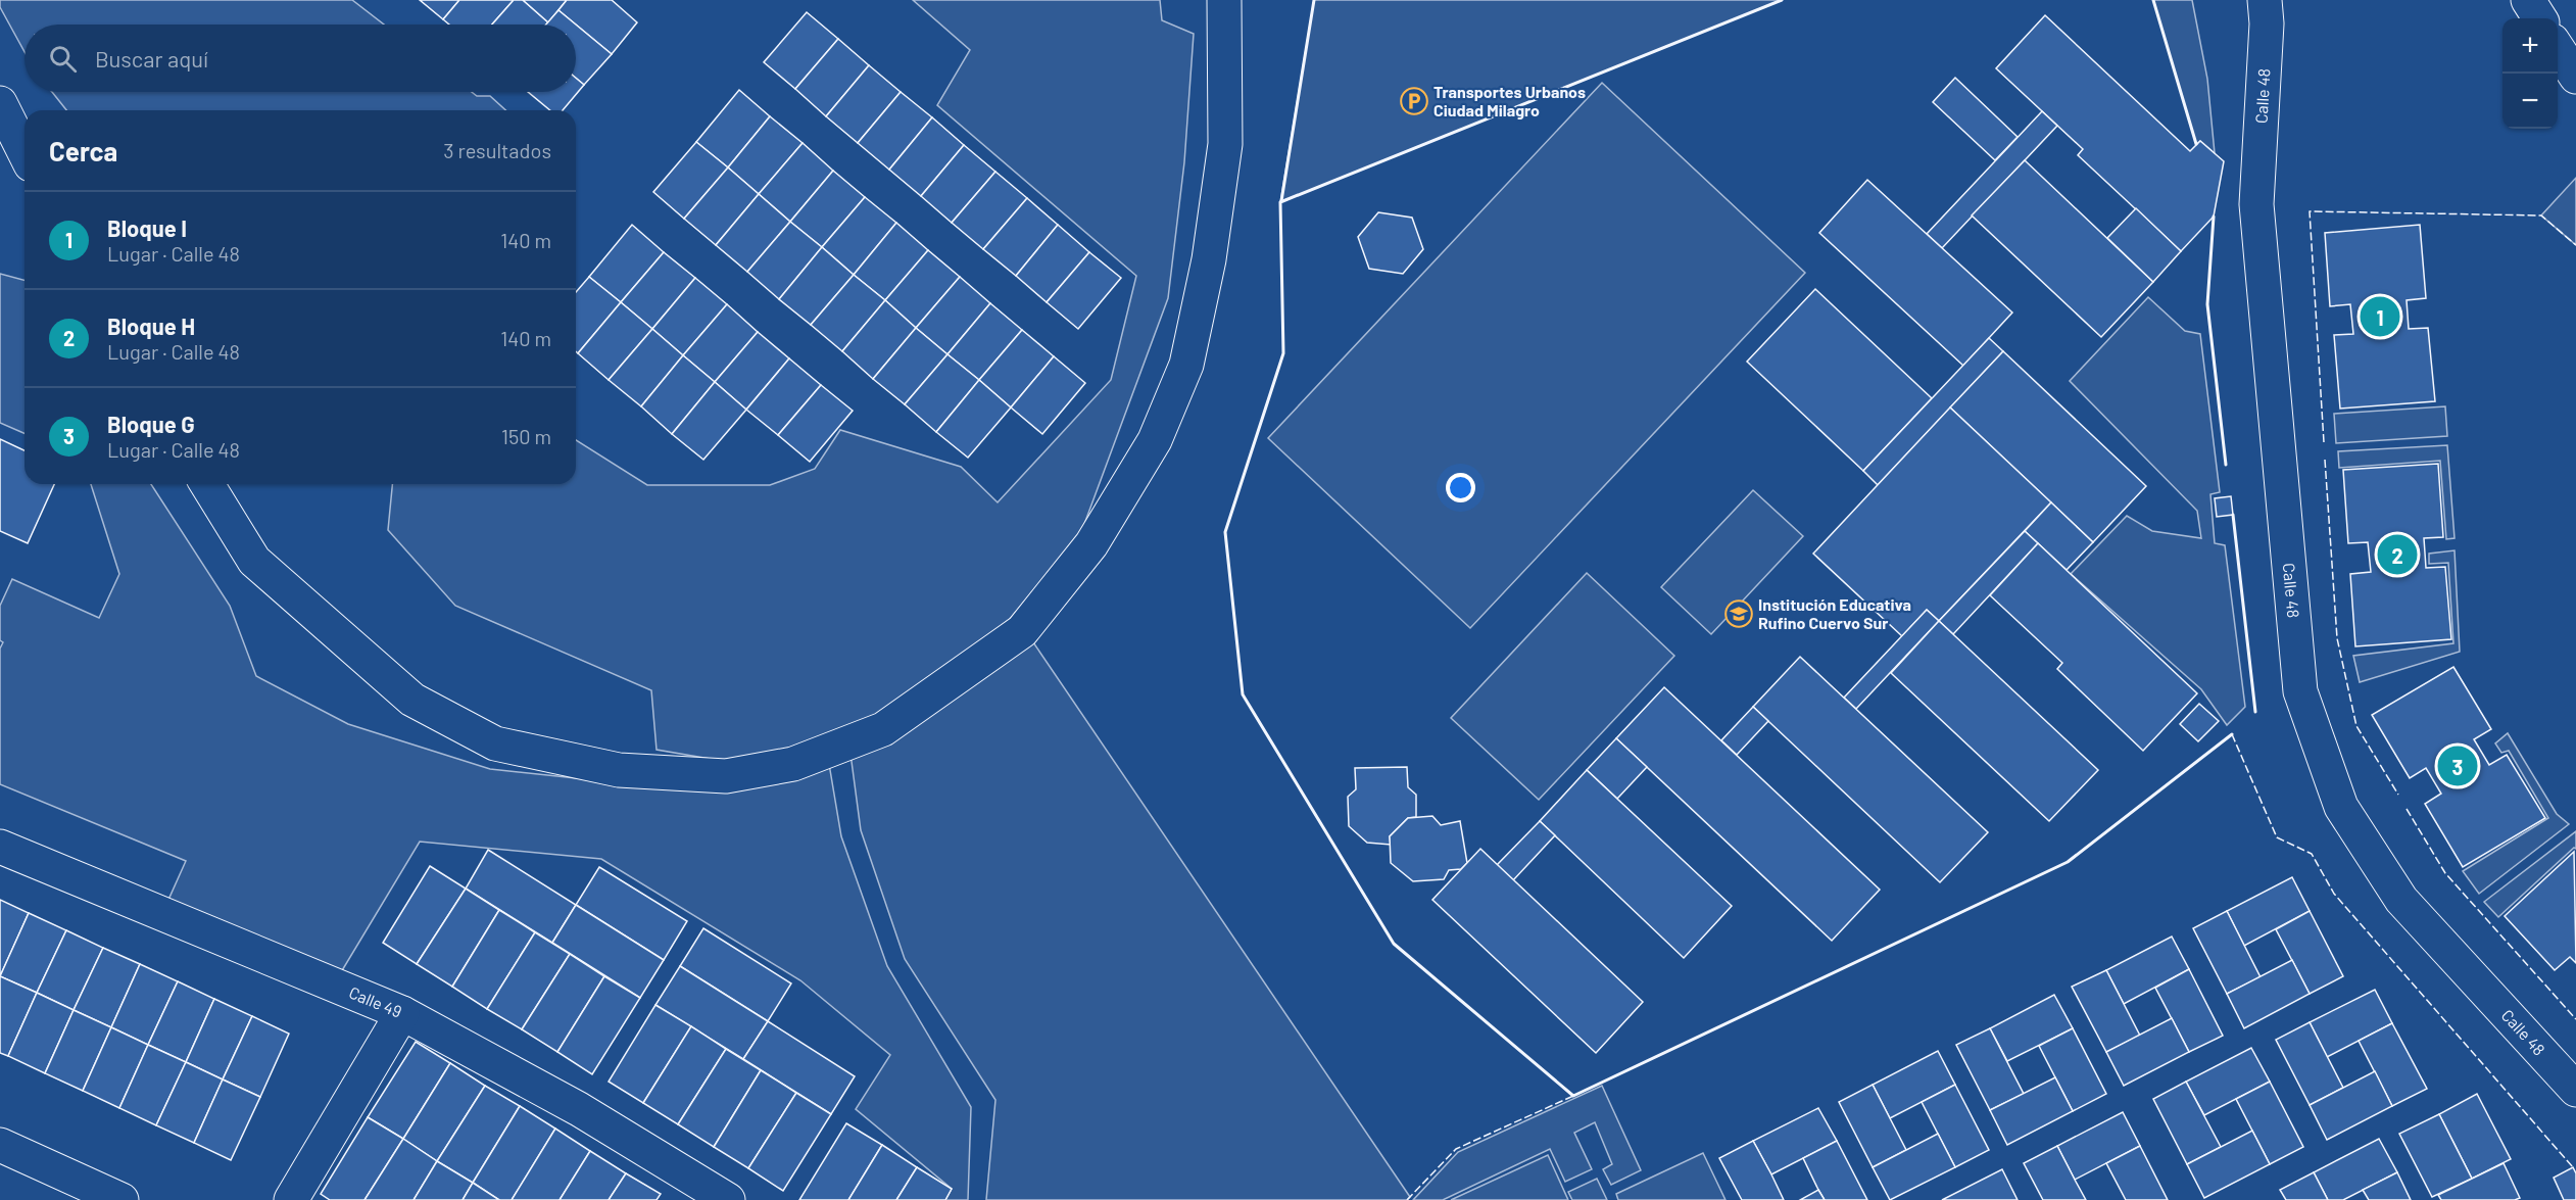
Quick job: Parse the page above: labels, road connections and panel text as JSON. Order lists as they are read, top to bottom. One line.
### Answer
{"streets":{"street":["Calle 48","Calle 49"]},"places":{"parking":["Transportes Urbanos Ciudad Milagro"],"school or university":["Institución Educativa Rufino Cuervo Sur"]},"page":{"map_buttons":["+","−"],"search":"Buscar aquí","heading":["Cerca","3 resultados"],"list":[{"mark":"1","name":"Bloque I","note":"Lugar · Calle 48","value":"140 m"},{"mark":"2","name":"Bloque H","note":"Lugar · Calle 48","value":"140 m"},{"mark":"3","name":"Bloque G","note":"Lugar · Calle 48","value":"150 m"}],"pins":["1","2","3"]}}
